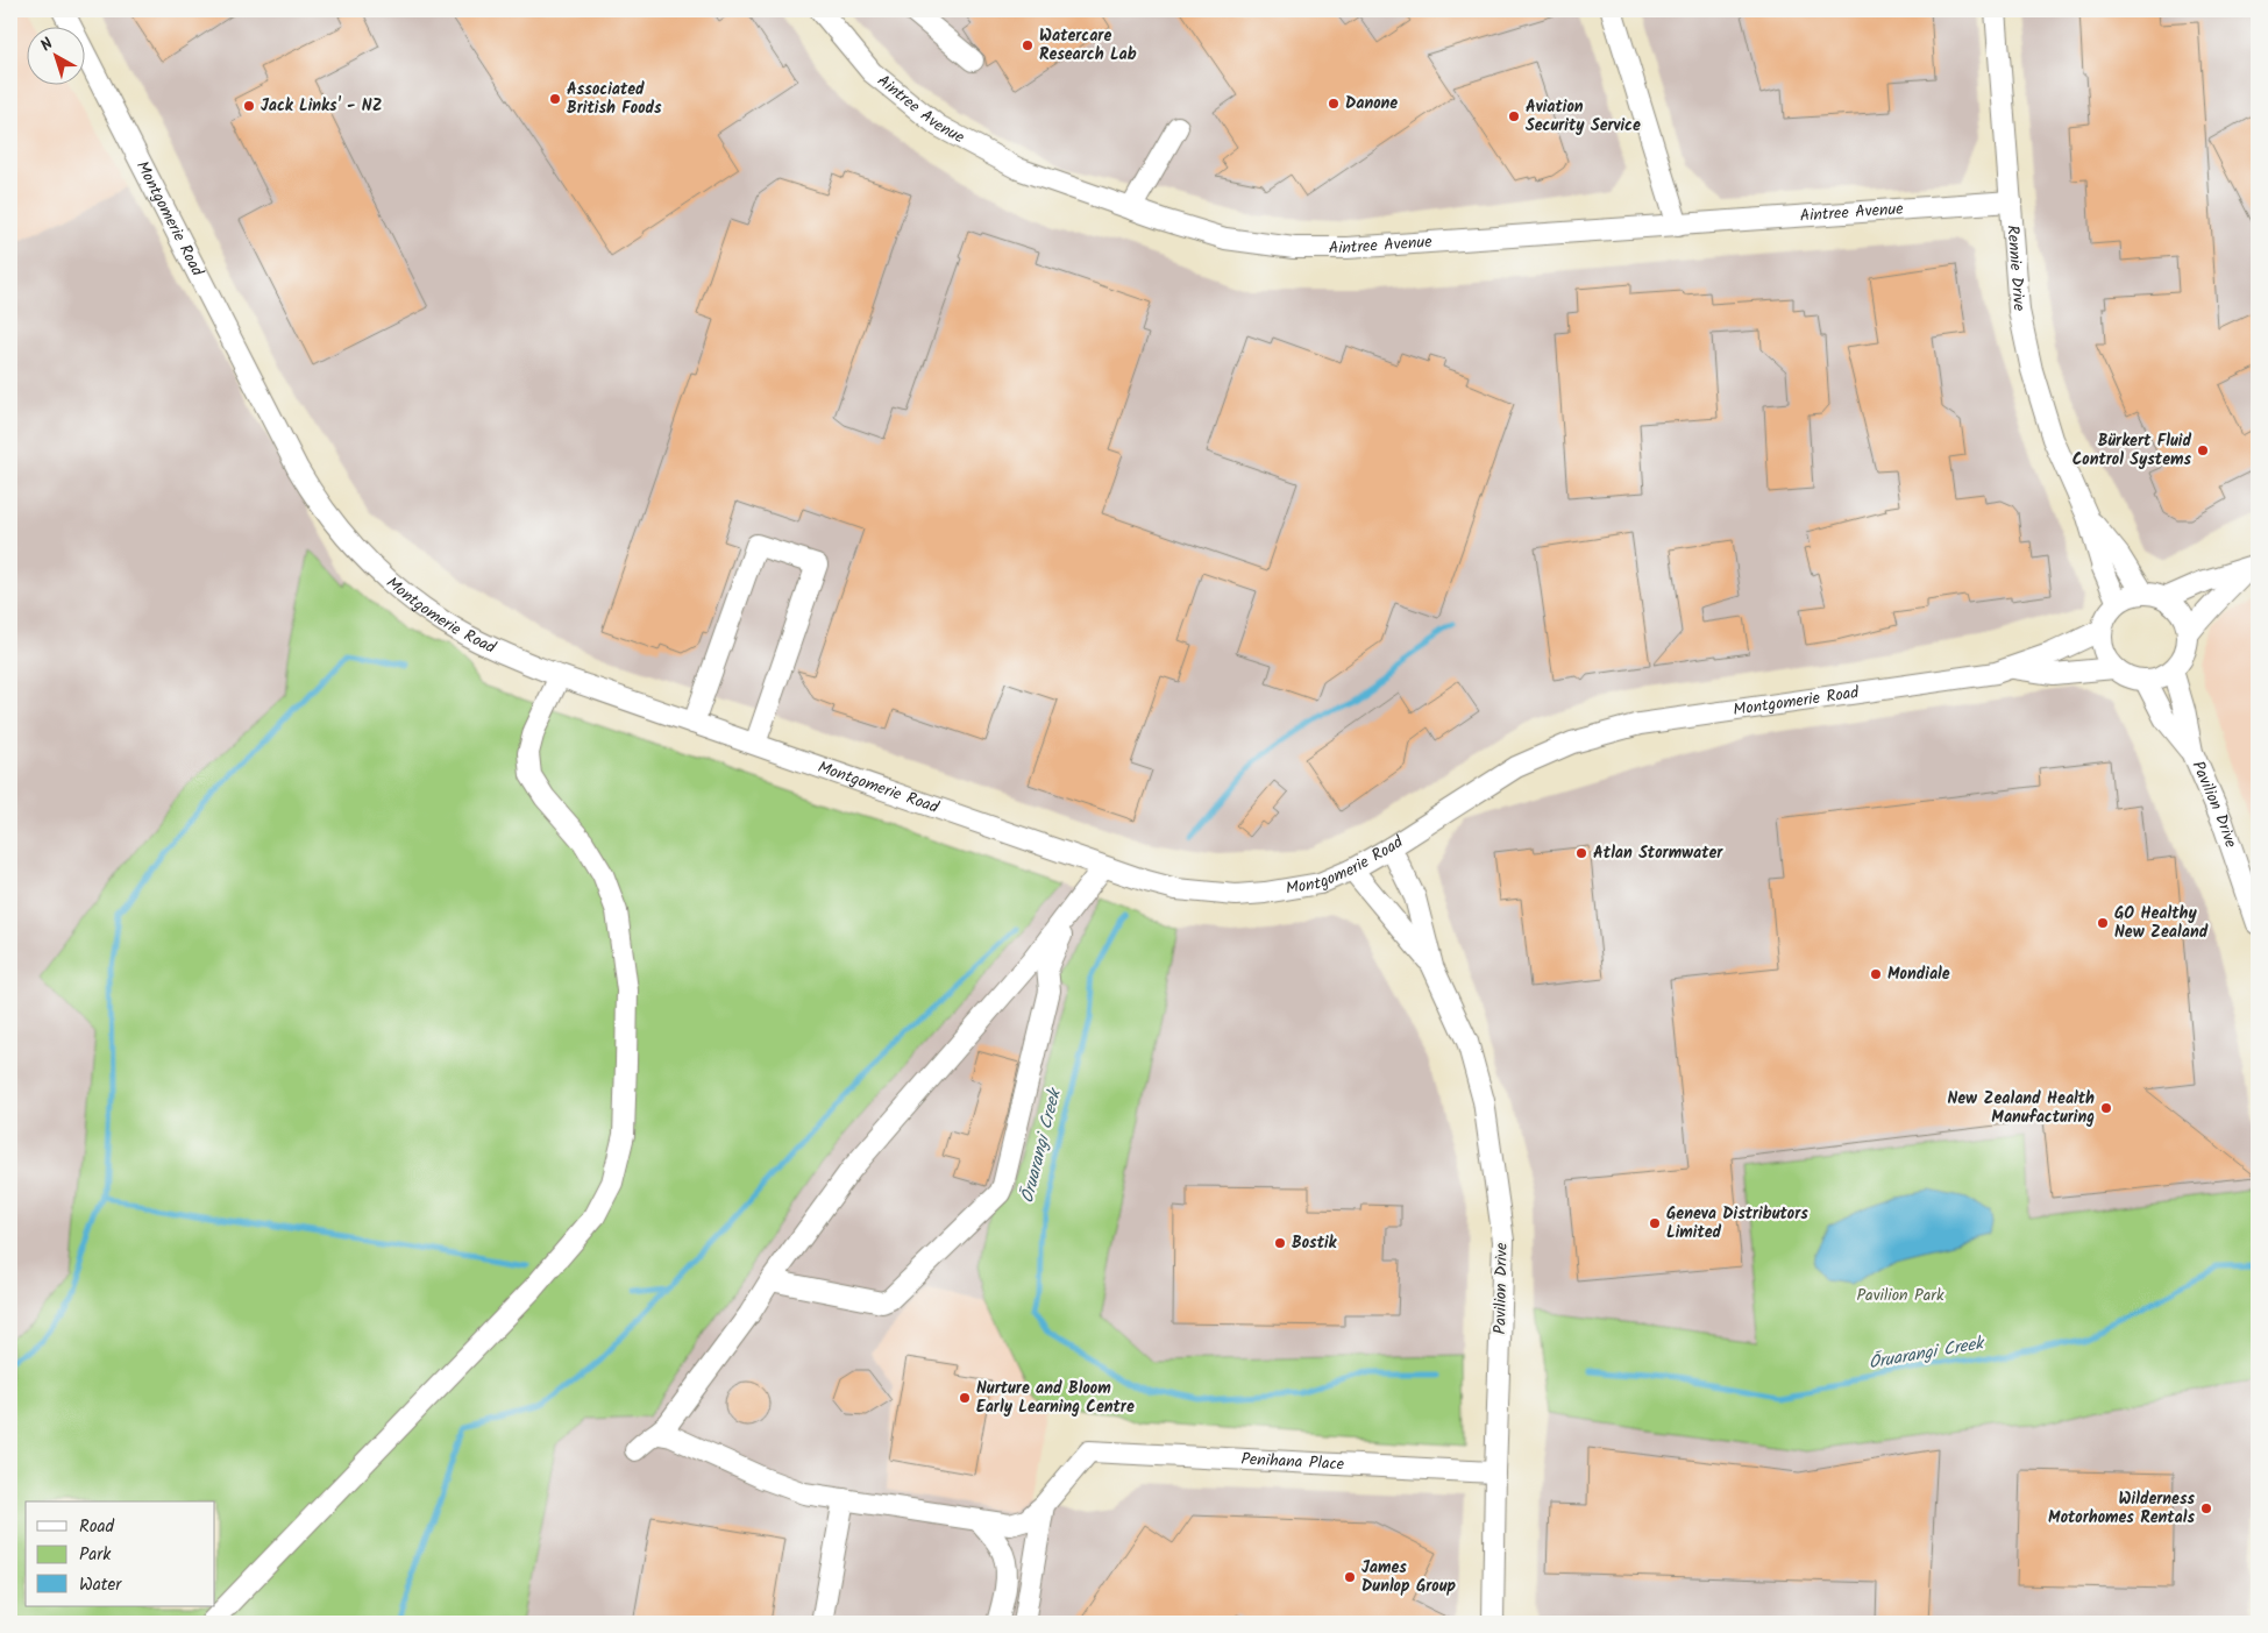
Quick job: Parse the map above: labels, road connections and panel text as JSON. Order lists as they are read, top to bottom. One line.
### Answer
{"streets":{"street":["Aintree Avenue","Montgomerie Road","Rennie Drive","Pavilion Drive","Penihana Place"]},"crossings":[["Aintree Avenue","Rennie Drive"],["Montgomerie Road","Rennie Drive"],["Montgomerie Road","Pavilion Drive"],["Rennie Drive","Pavilion Drive"],["Pavilion Drive","Penihana Place"]],"water":["Ōruarangi Creek"],"parks":["Pavilion Park"],"places":["Watercare Research Lab","Associated British Foods","Danone","Jack Links' - NZ","Aviation Security Service","Bürkert Fluid Control Systems","Atlan Stormwater","GO Healthy New Zealand","Mondiale","New Zealand Health Manufacturing","Geneva Distributors Limited","Bostik","Nurture and Bloom Early Learning Centre","Wilderness Motorhomes Rentals","James Dunlop Group"],"legend":["Road","Park","Water"],"north":"top left"}
